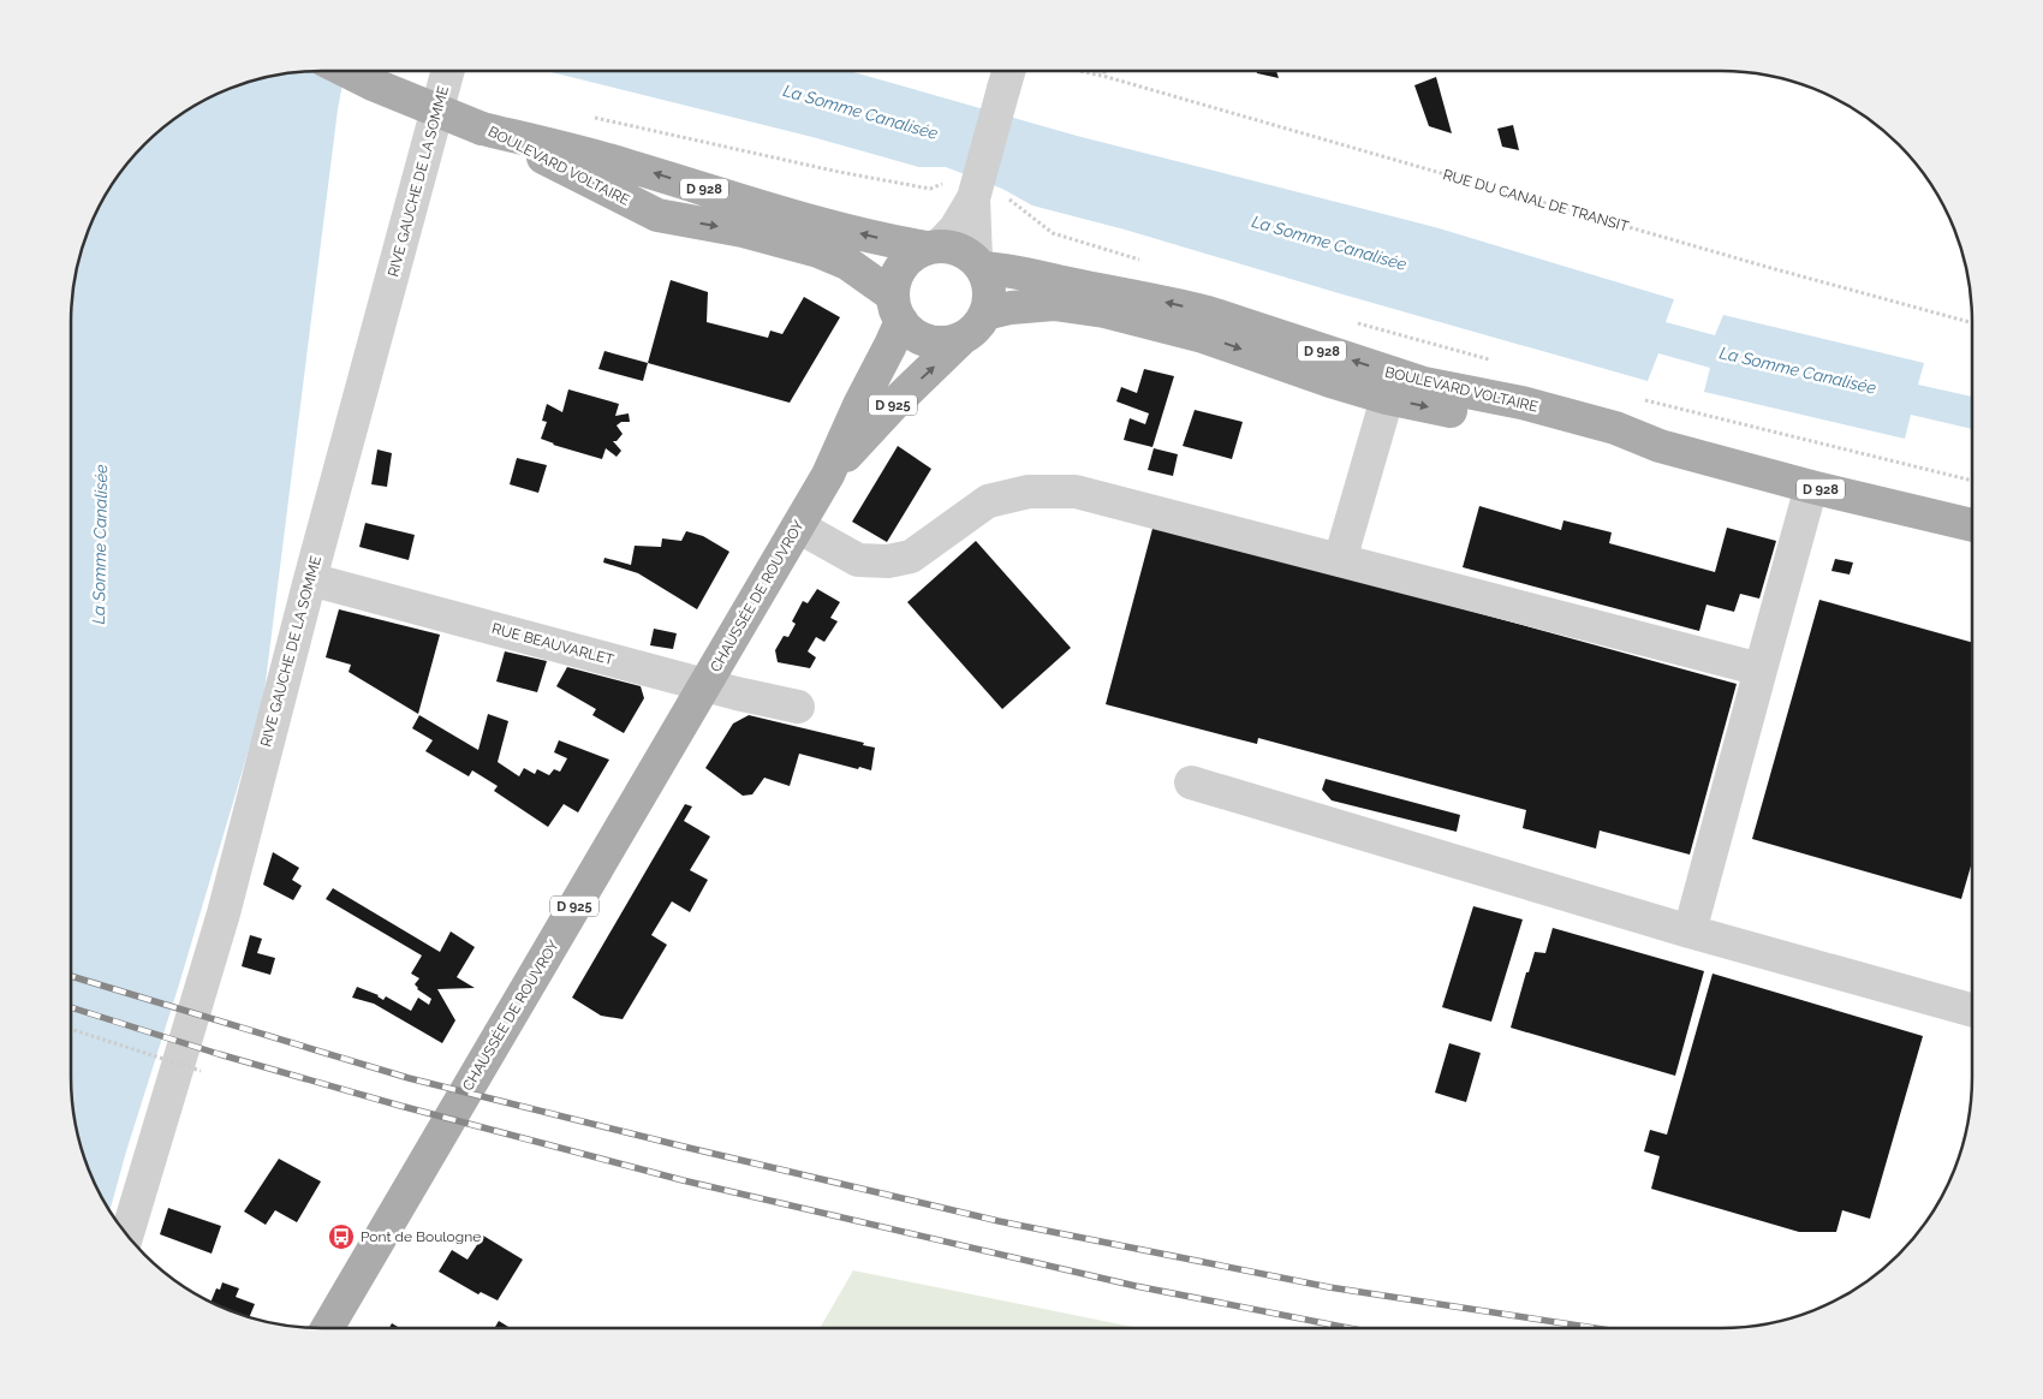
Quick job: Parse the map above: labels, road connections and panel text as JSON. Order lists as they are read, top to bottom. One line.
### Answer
{"streets":{"main road":["BOULEVARD VOLTAIRE","D 928","D 925","CHAUSSÉE DE ROUVROY"],"street":["RIVE GAUCHE DE LA SOMME","RUE BEAUVARLET"],"path":["RUE DU CANAL DE TRANSIT"]},"crossings":[["BOULEVARD VOLTAIRE","D 928"],["BOULEVARD VOLTAIRE","CHAUSSÉE DE ROUVROY"],["RIVE GAUCHE DE LA SOMME","RUE BEAUVARLET"],["CHAUSSÉE DE ROUVROY","RUE BEAUVARLET"]],"water":["La Somme Canalisée"],"places":{"bus stop":["Pont de Boulogne"]}}
